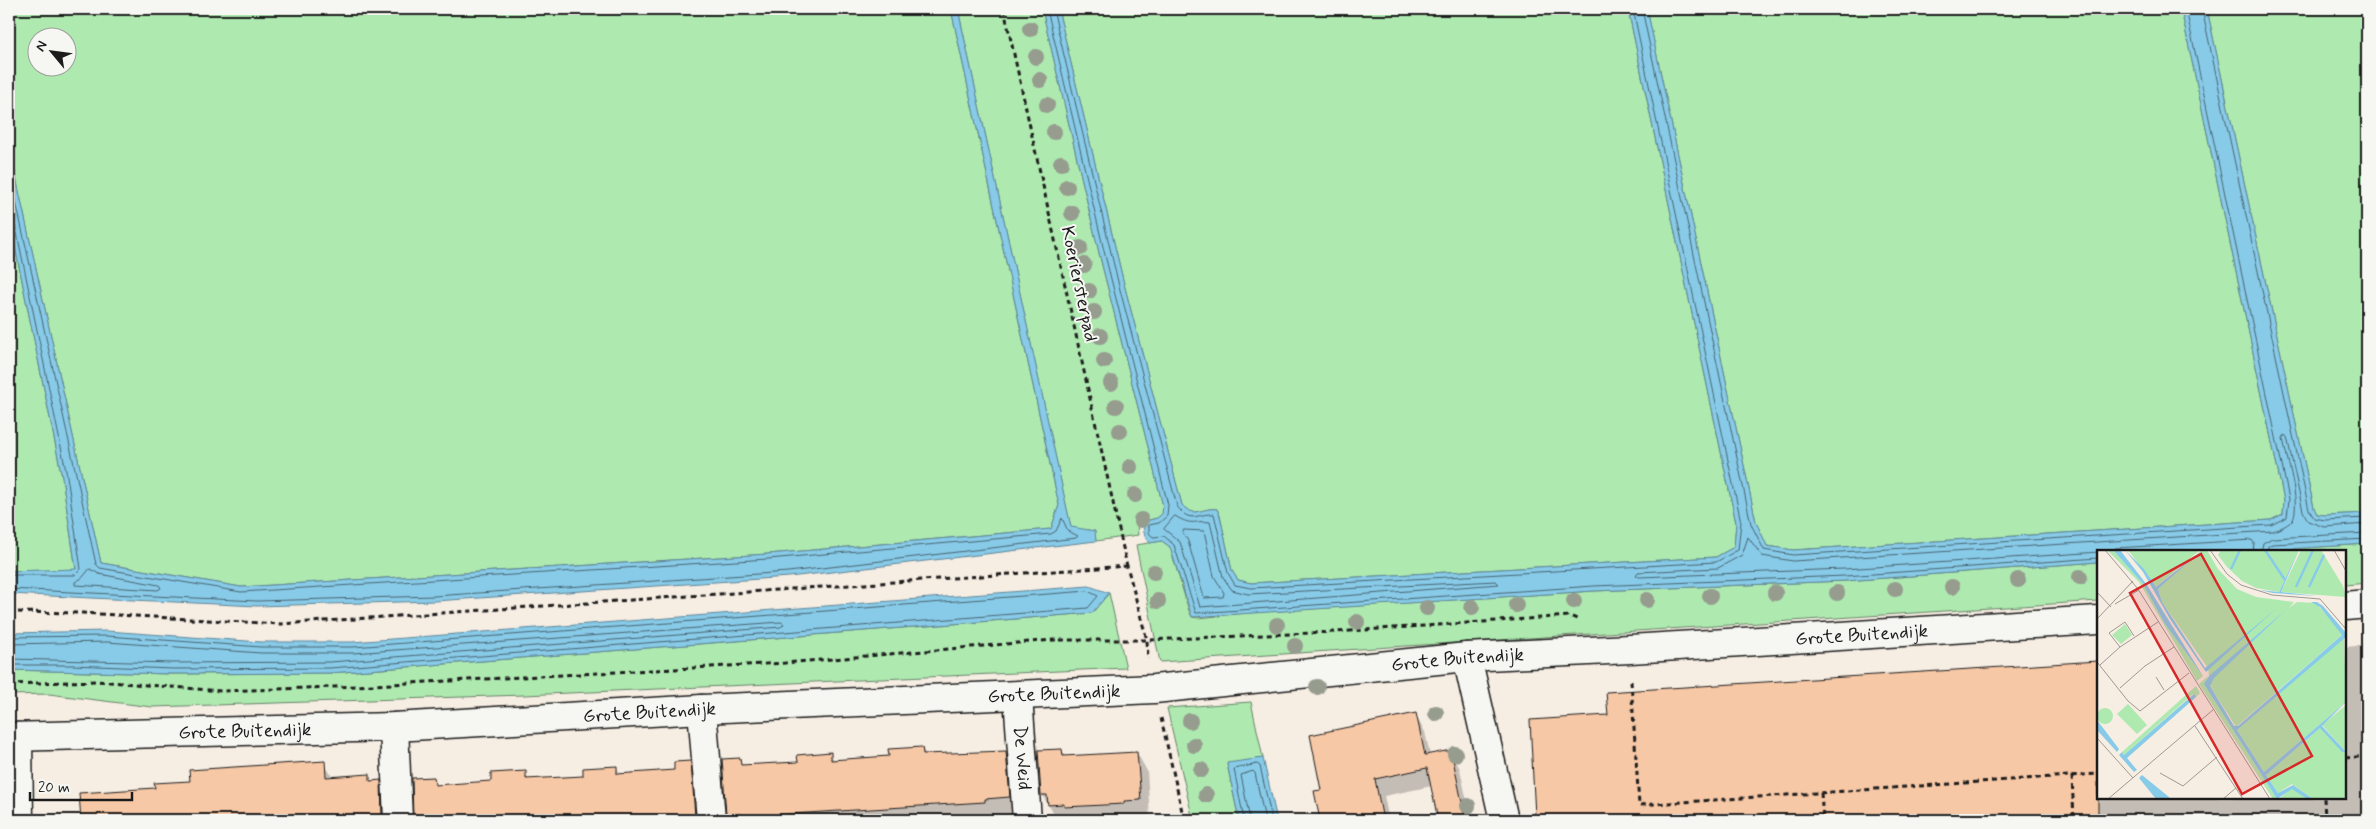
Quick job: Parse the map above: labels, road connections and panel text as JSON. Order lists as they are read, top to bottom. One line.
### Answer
{"streets":{"street":["Grote Buitendijk","De Weid"],"path":["Koeriersterpad"]},"crossings":[["Grote Buitendijk","De Weid"]],"scale_bar":"20 m","north":"top left"}
